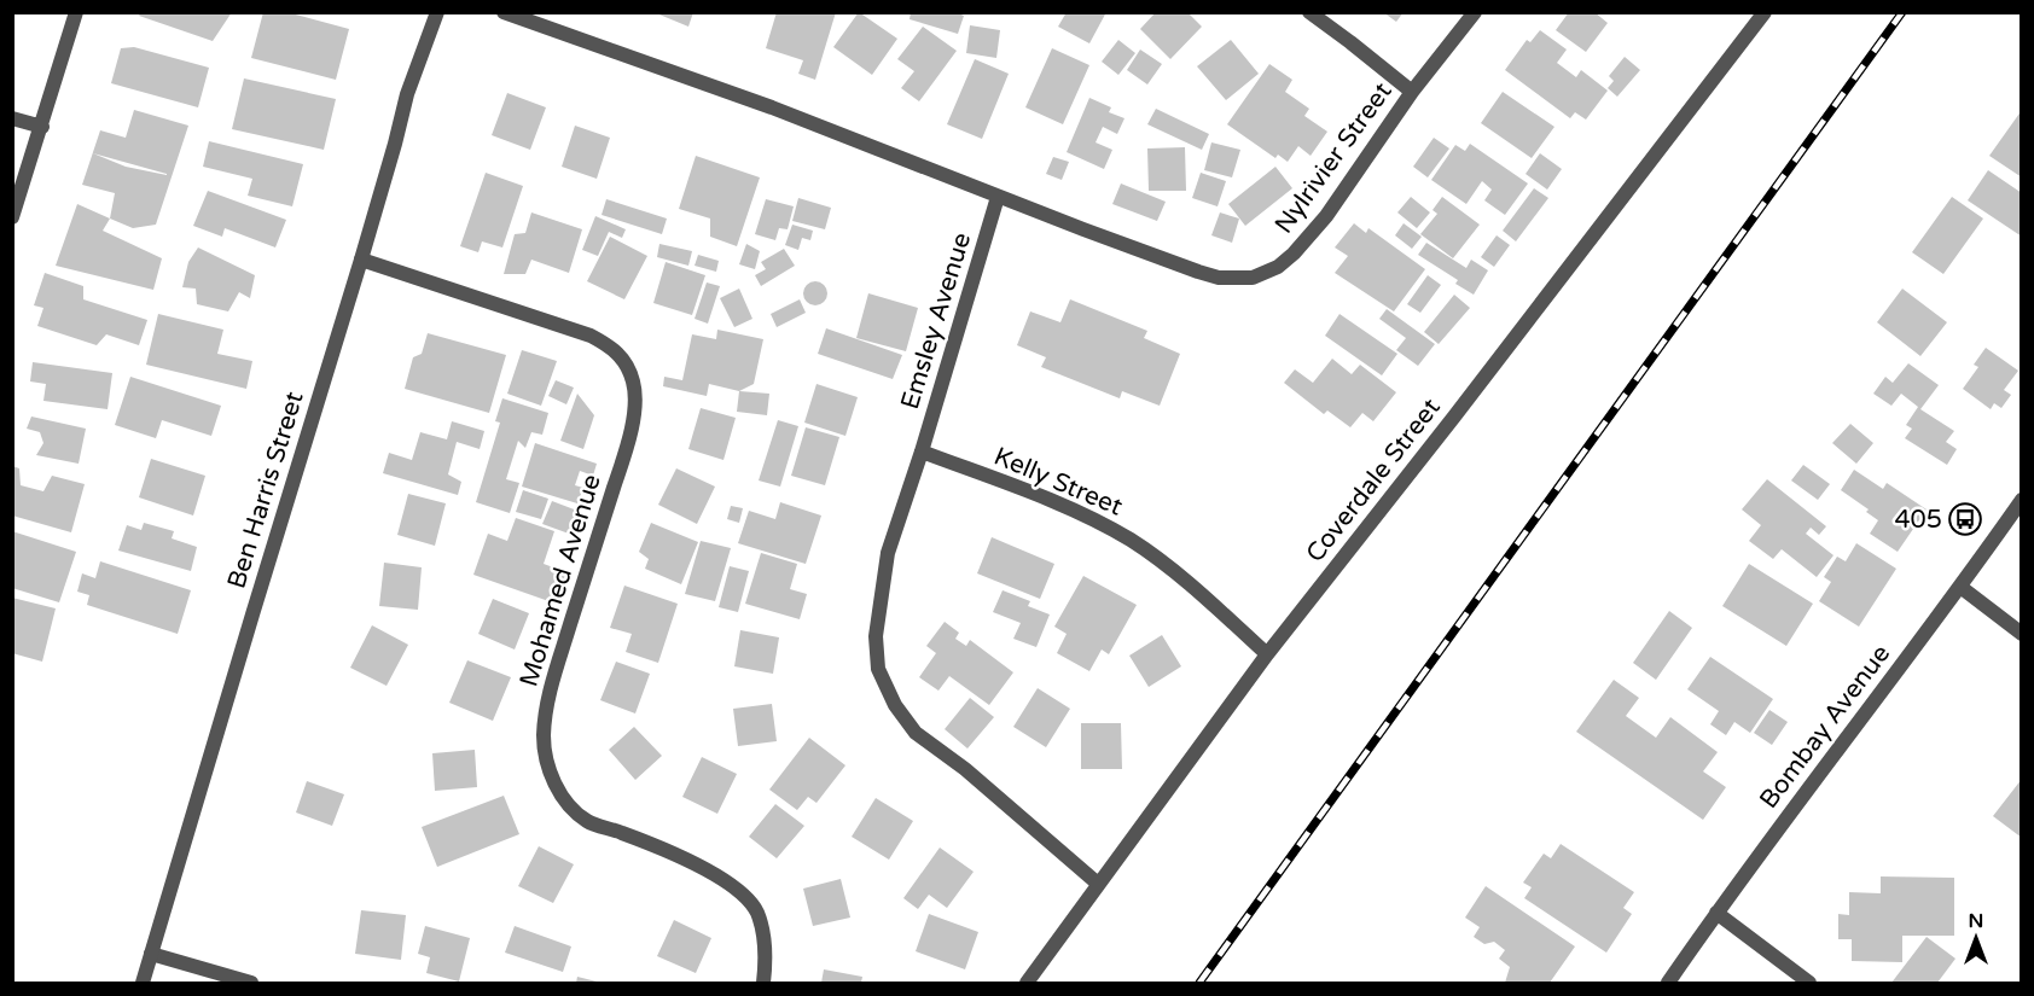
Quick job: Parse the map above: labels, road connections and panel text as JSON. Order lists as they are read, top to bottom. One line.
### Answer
{"streets":{"street":["Nylrivier Street","Emsley Avenue","Coverdale Street","Kelly Street","Ben Harris Street","Mohamed Avenue","Bombay Avenue"]},"crossings":[["Nylrivier Street","Emsley Avenue"],["Emsley Avenue","Coverdale Street"],["Emsley Avenue","Kelly Street"],["Coverdale Street","Kelly Street"],["Ben Harris Street","Mohamed Avenue"]],"places":{"bus stop":["405"]},"north":"top"}
